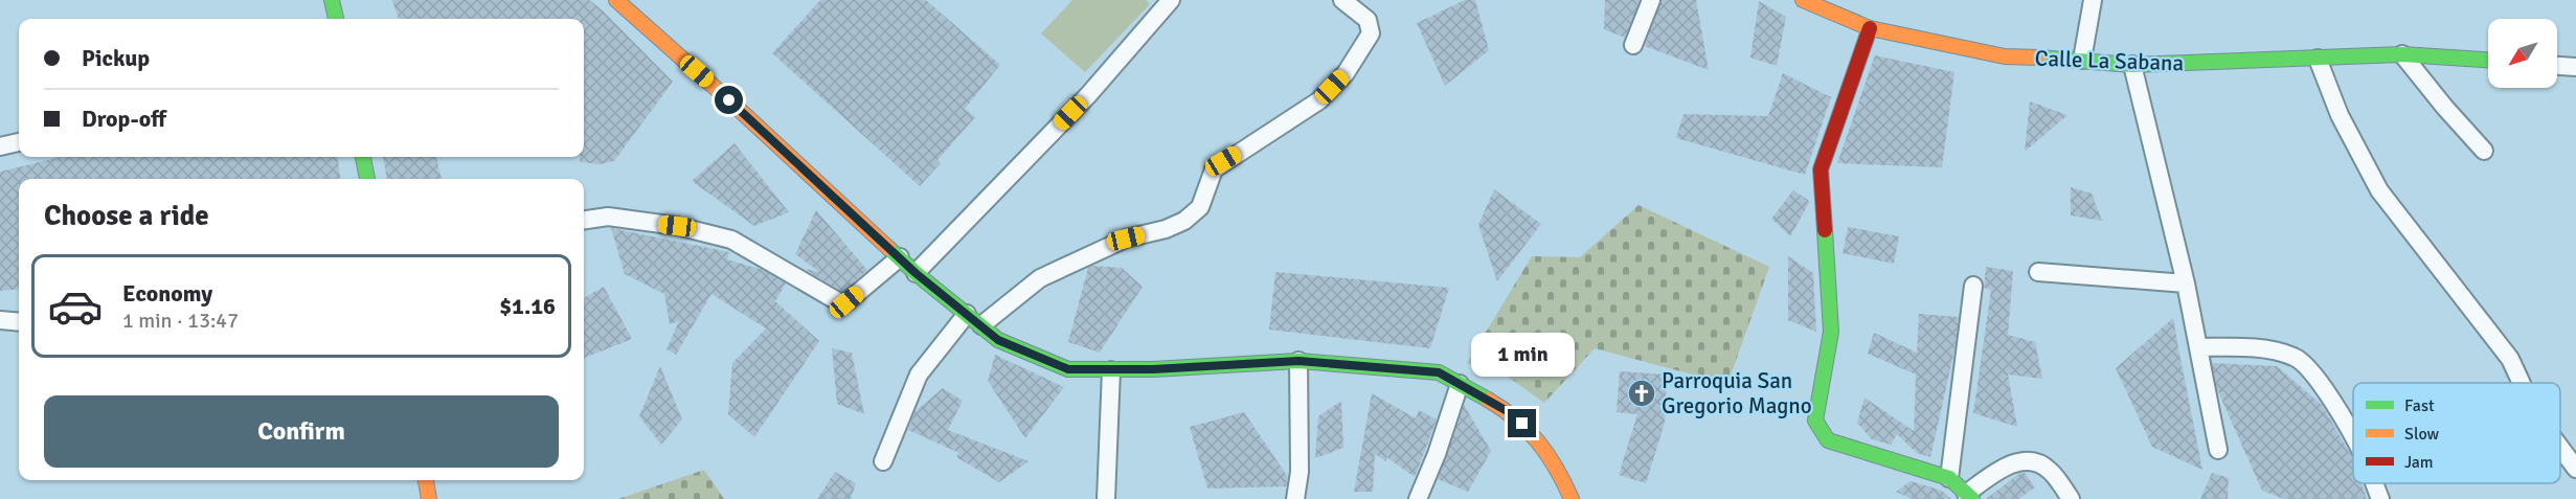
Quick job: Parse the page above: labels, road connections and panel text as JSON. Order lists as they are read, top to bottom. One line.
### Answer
{"streets":{"street":["Calle La Sabana"]},"places":{"church":["Parroquia San Gregorio Magno"]},"legend":["Fast","Slow","Jam"],"north":"bottom left","page":{"banner":["Pickup","Drop-off"],"heading":"Choose a ride","list":[{"name":"Economy","note":"1 min · 13:47","value":"$1.16"}],"bubble":"1 min","buttons":"Confirm"}}
